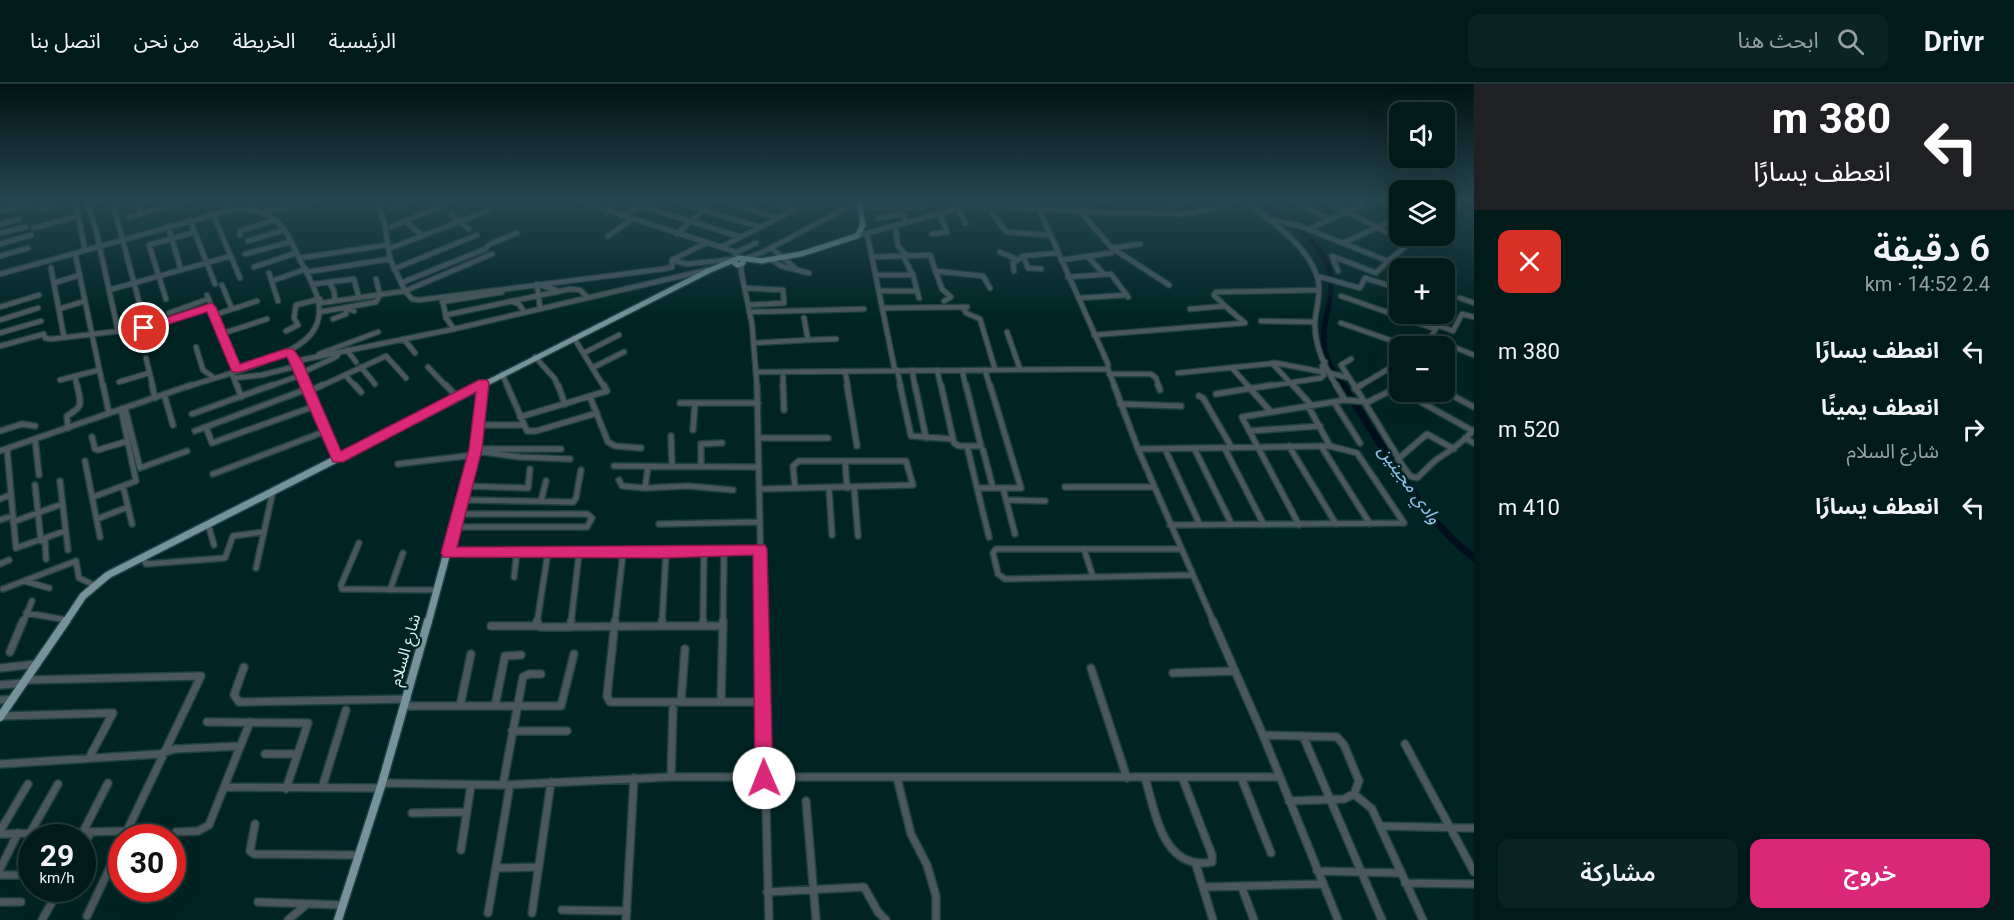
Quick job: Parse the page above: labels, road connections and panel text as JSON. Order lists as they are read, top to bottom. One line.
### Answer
{"streets":{"main road":["شارع السلام"]},"water":["وادي مجينين"],"page":{"header":"Drivr","search":"ابحث هنا","nav":["الرئيسية","الخريطة","من نحن","اتصل بنا"],"turn":["380 m","انعطف يسارًا"],"map_buttons":["+","−"],"heading":["6 دقيقة","2.4 km · 14:52"],"list":[{"name":"انعطف يسارًا","value":"380 m"},{"name":"انعطف يمينًا","note":"شارع السلام","value":"520 m"},{"name":"انعطف يسارًا","value":"410 m"}],"speed":"29 km/h","limit":"30","buttons":["خروج","مشاركة"]}}
